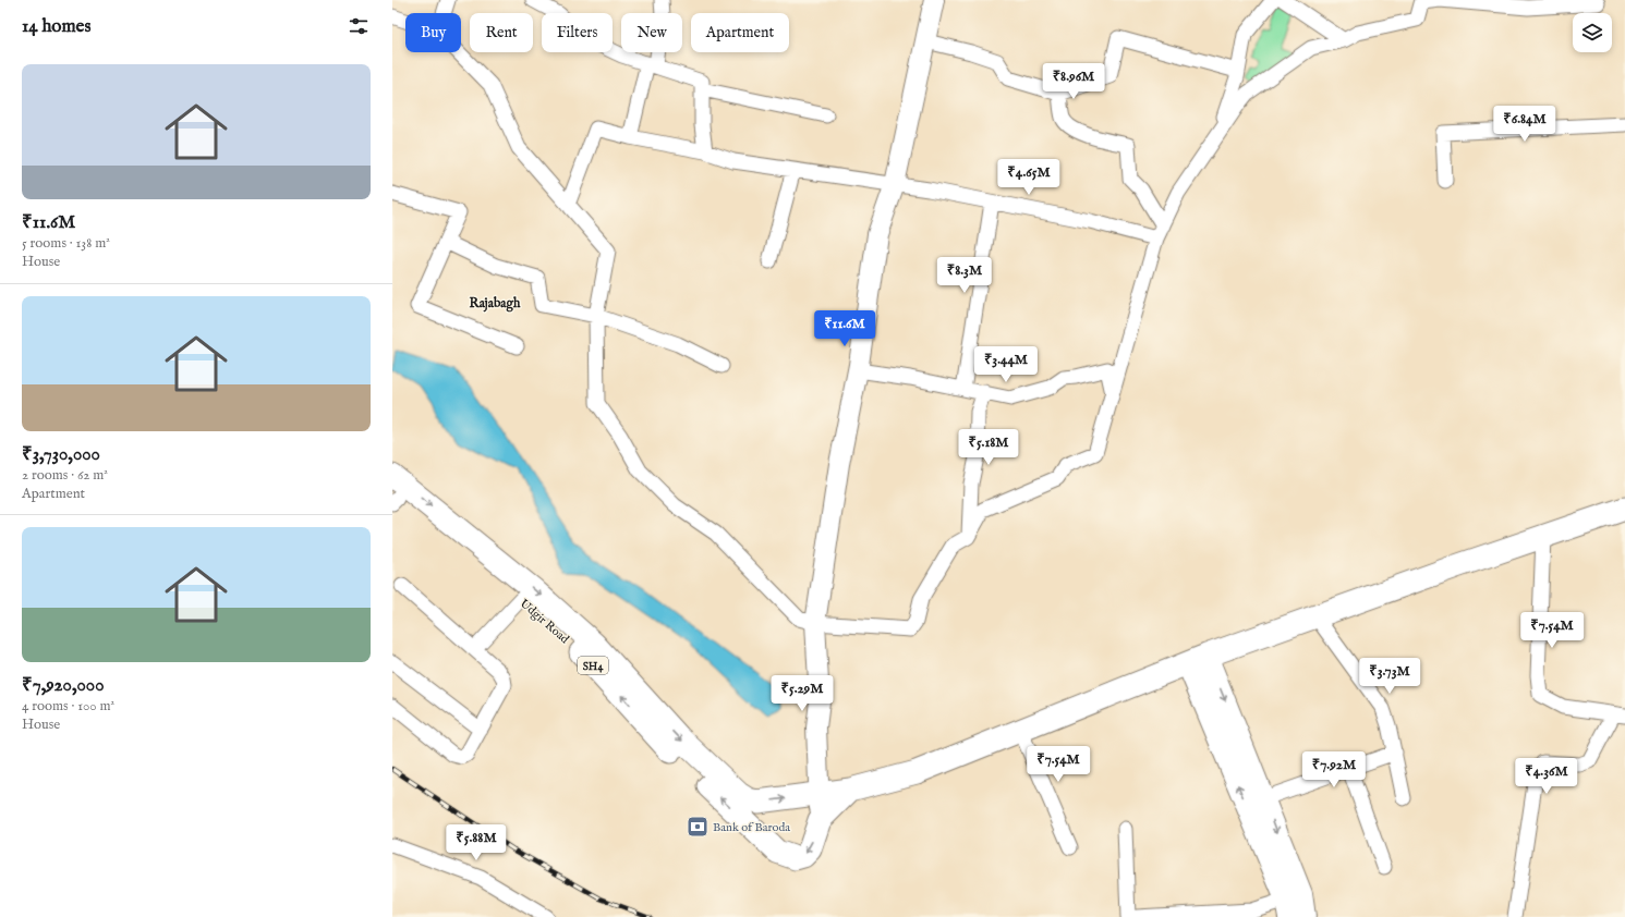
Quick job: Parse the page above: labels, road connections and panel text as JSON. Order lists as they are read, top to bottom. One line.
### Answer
{"streets":{"highway":["Udgir Road","SH4"]},"districts":["Rajabagh"],"places":{"bank":["Bank of Baroda"]},"page":{"heading":"14 homes","chip":["Buy","Rent","Filters","New","Apartment"],"list":[{"name":"₹11.6M","note":"5 rooms · 138 m² · House"},{"name":"₹3,730,000","note":"2 rooms · 62 m² · Apartment"},{"name":"₹7,920,000","note":"4 rooms · 100 m² · House"}],"price":["₹8.96M","₹6.84M","₹4.65M","₹8.3M","₹11.6M","₹3.44M","₹5.18M","₹7.54M","₹3.73M","₹5.29M","₹7.54M","₹7.92M","₹4.36M","₹5.88M"]}}
